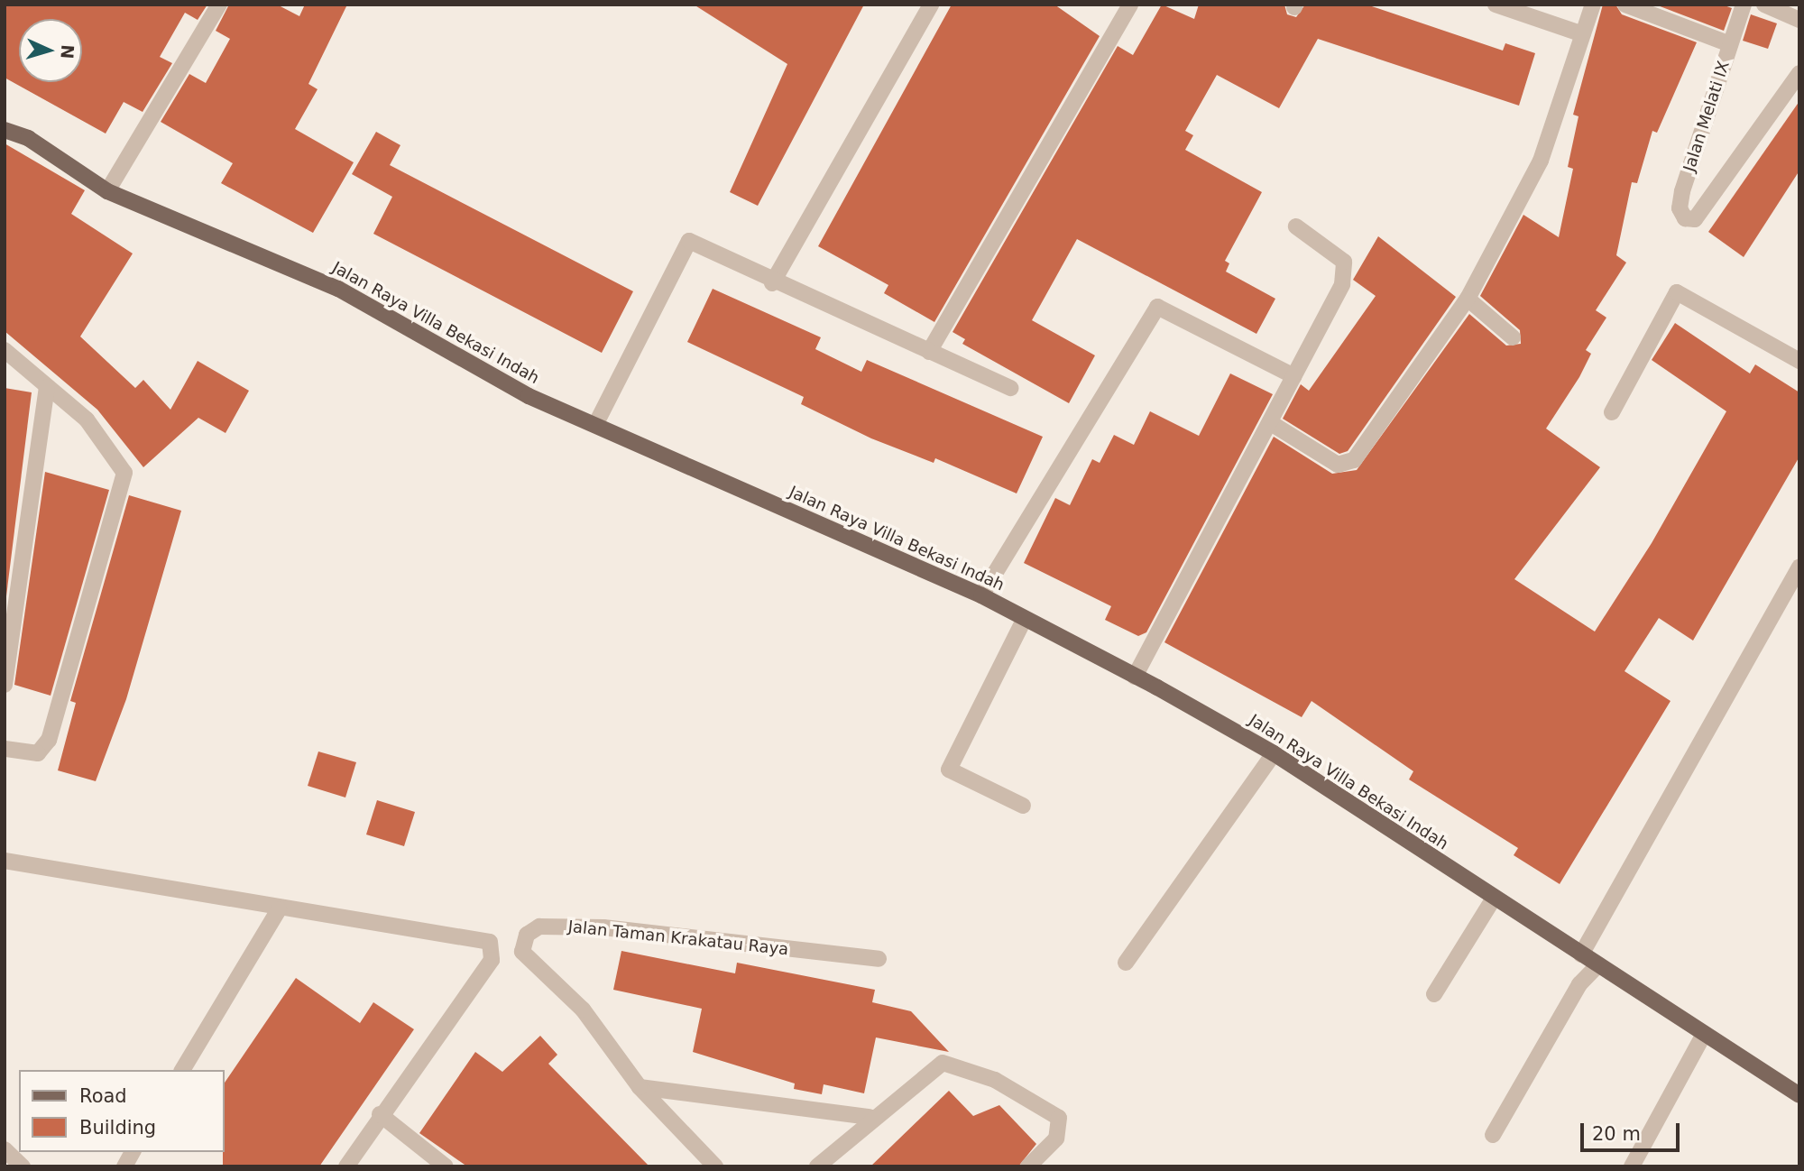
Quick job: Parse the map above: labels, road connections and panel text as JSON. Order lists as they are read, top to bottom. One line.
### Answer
{"streets":{"main road":["Jalan Raya Villa Bekasi Indah"],"street":["Jalan Melati IX","Jalan Taman Krakatau Raya"]},"legend":["Road","Building"],"scale_bar":"20 m","north":"right"}
